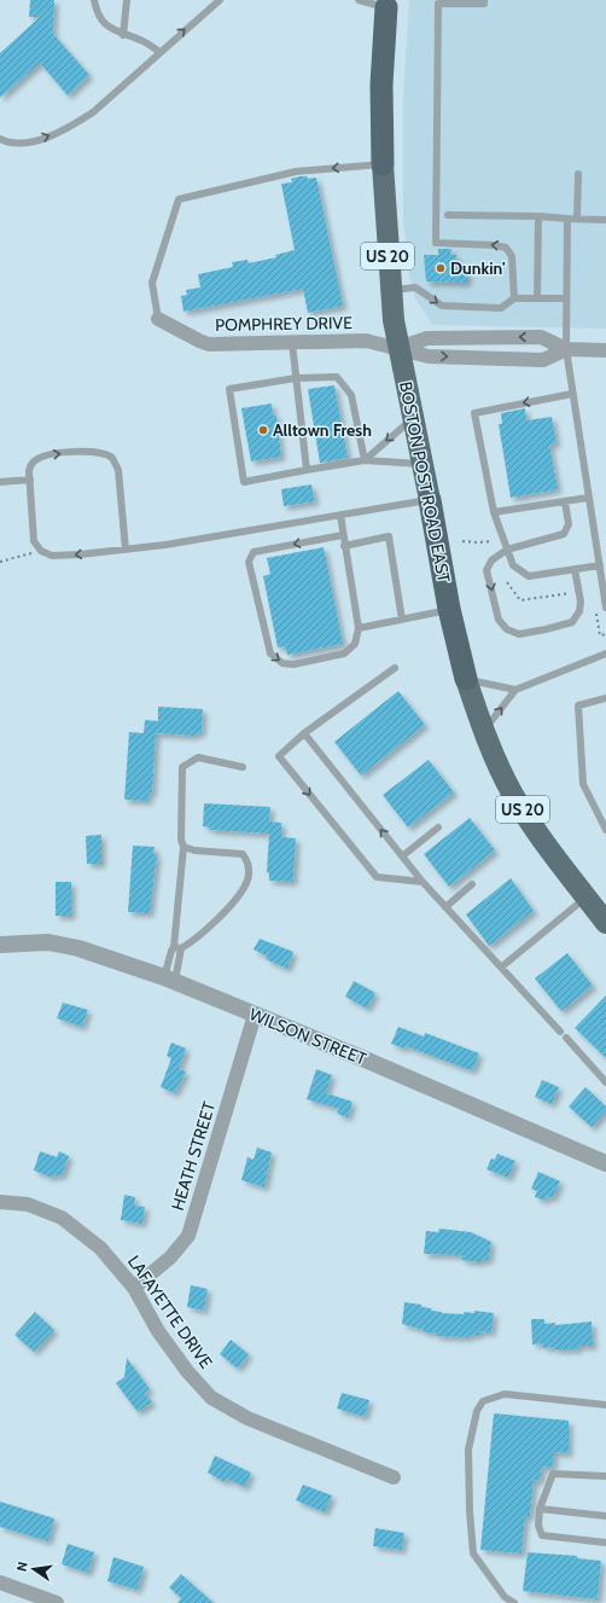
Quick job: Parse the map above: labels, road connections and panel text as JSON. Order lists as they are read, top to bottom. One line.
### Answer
{"streets":{"highway":["US 20","BOSTON POST ROAD EAST"],"street":["POMPHREY DRIVE","WILSON STREET","HEATH STREET","LAFAYETTE DRIVE"]},"crossings":[["POMPHREY DRIVE","BOSTON POST ROAD EAST"],["WILSON STREET","HEATH STREET"],["HEATH STREET","LAFAYETTE DRIVE"]],"places":["Dunkin'","Alltown Fresh"],"north":"left"}
